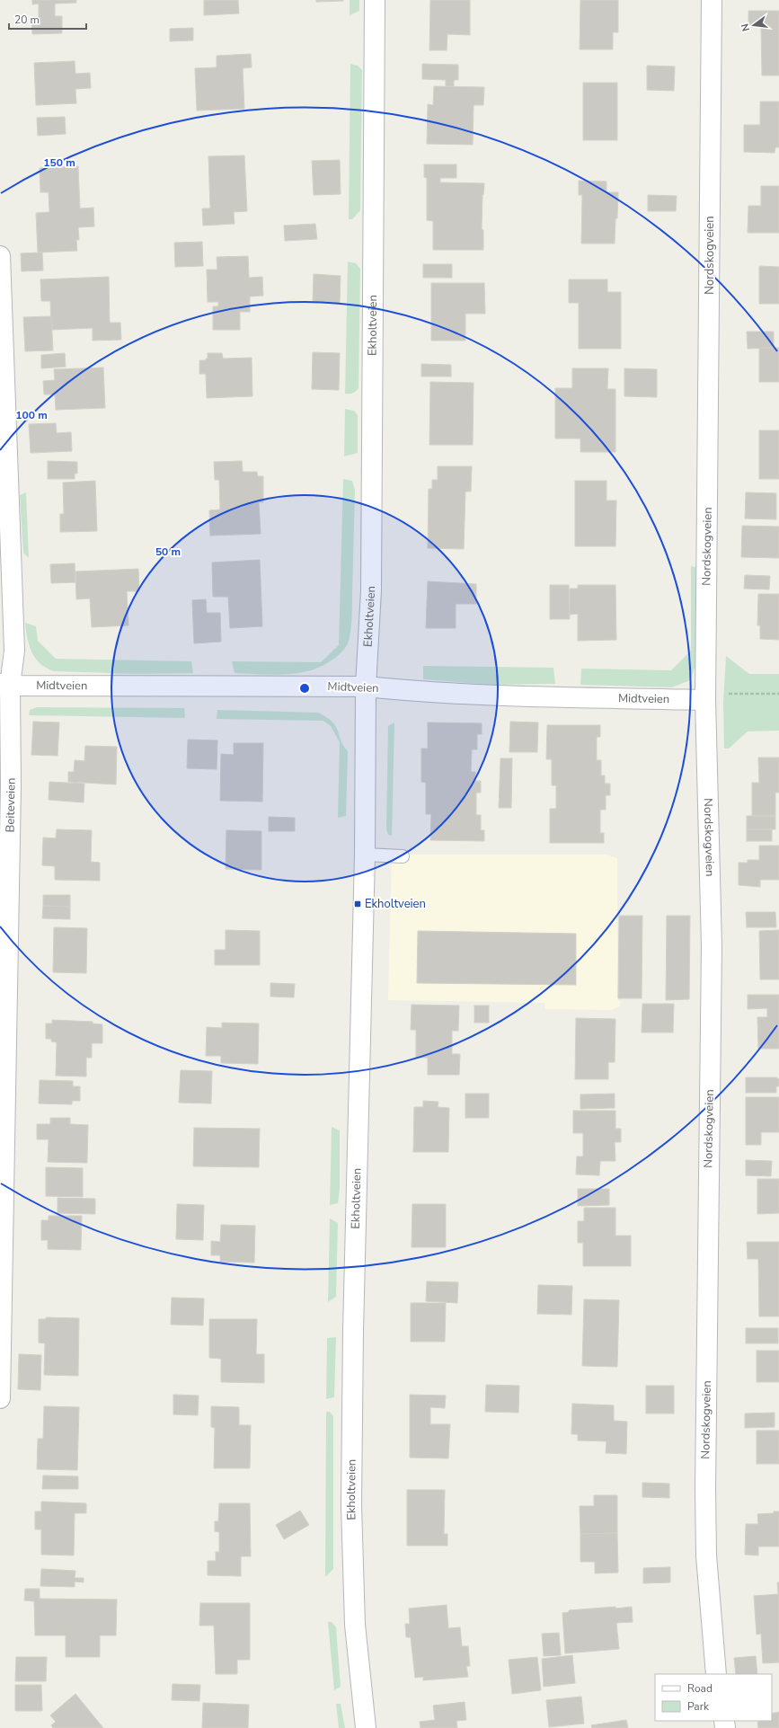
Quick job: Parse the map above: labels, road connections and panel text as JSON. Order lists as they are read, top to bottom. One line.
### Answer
{"streets":{"street":["Nordskogveien","Ekholtveien","Midtveien","Beiteveien"]},"crossings":[["Nordskogveien","Midtveien"],["Ekholtveien","Midtveien"],["Midtveien","Beiteveien"]],"places":{"transit":["Ekholtveien"]},"legend":["Road","Park"],"scale_bar":"20 m","north":"left","rings":["150 m","100 m","50 m"]}
